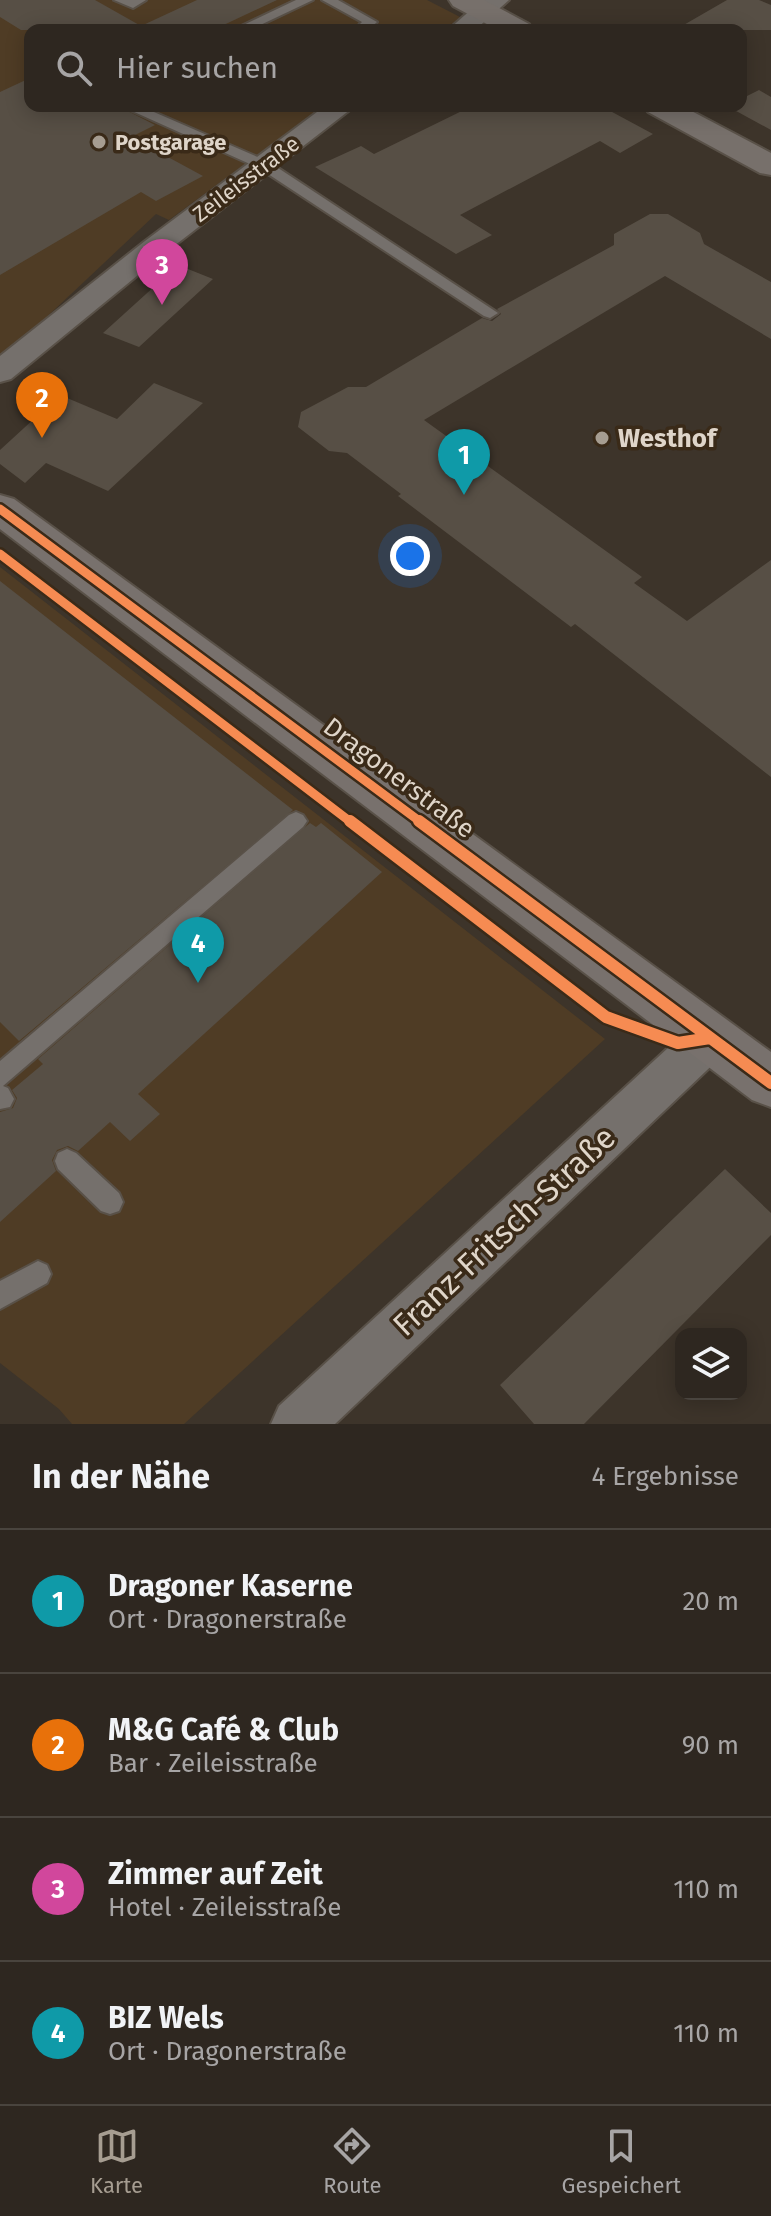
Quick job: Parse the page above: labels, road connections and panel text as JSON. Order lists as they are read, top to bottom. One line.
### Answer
{"streets":{"main road":["Dragonerstraße"],"street":["Zeileisstraße","Franz-Fritsch-Straße"]},"crossings":[["Dragonerstraße","Franz-Fritsch-Straße"]],"places":["Postgarage","Westhof"],"page":{"search":"Hier suchen","pins":["3","2","1","4"],"heading":["In der Nähe","4 Ergebnisse"],"list":[{"mark":"1","name":"Dragoner Kaserne","note":"Ort · Dragonerstraße","value":"20 m"},{"mark":"2","name":"M&G Café & Club","note":"Bar · Zeileisstraße","value":"90 m"},{"mark":"3","name":"Zimmer auf Zeit","note":"Hotel · Zeileisstraße","value":"110 m"},{"mark":"4","name":"BIZ Wels","note":"Ort · Dragonerstraße","value":"110 m"}],"nav":["Karte","Route","Gespeichert"]}}
